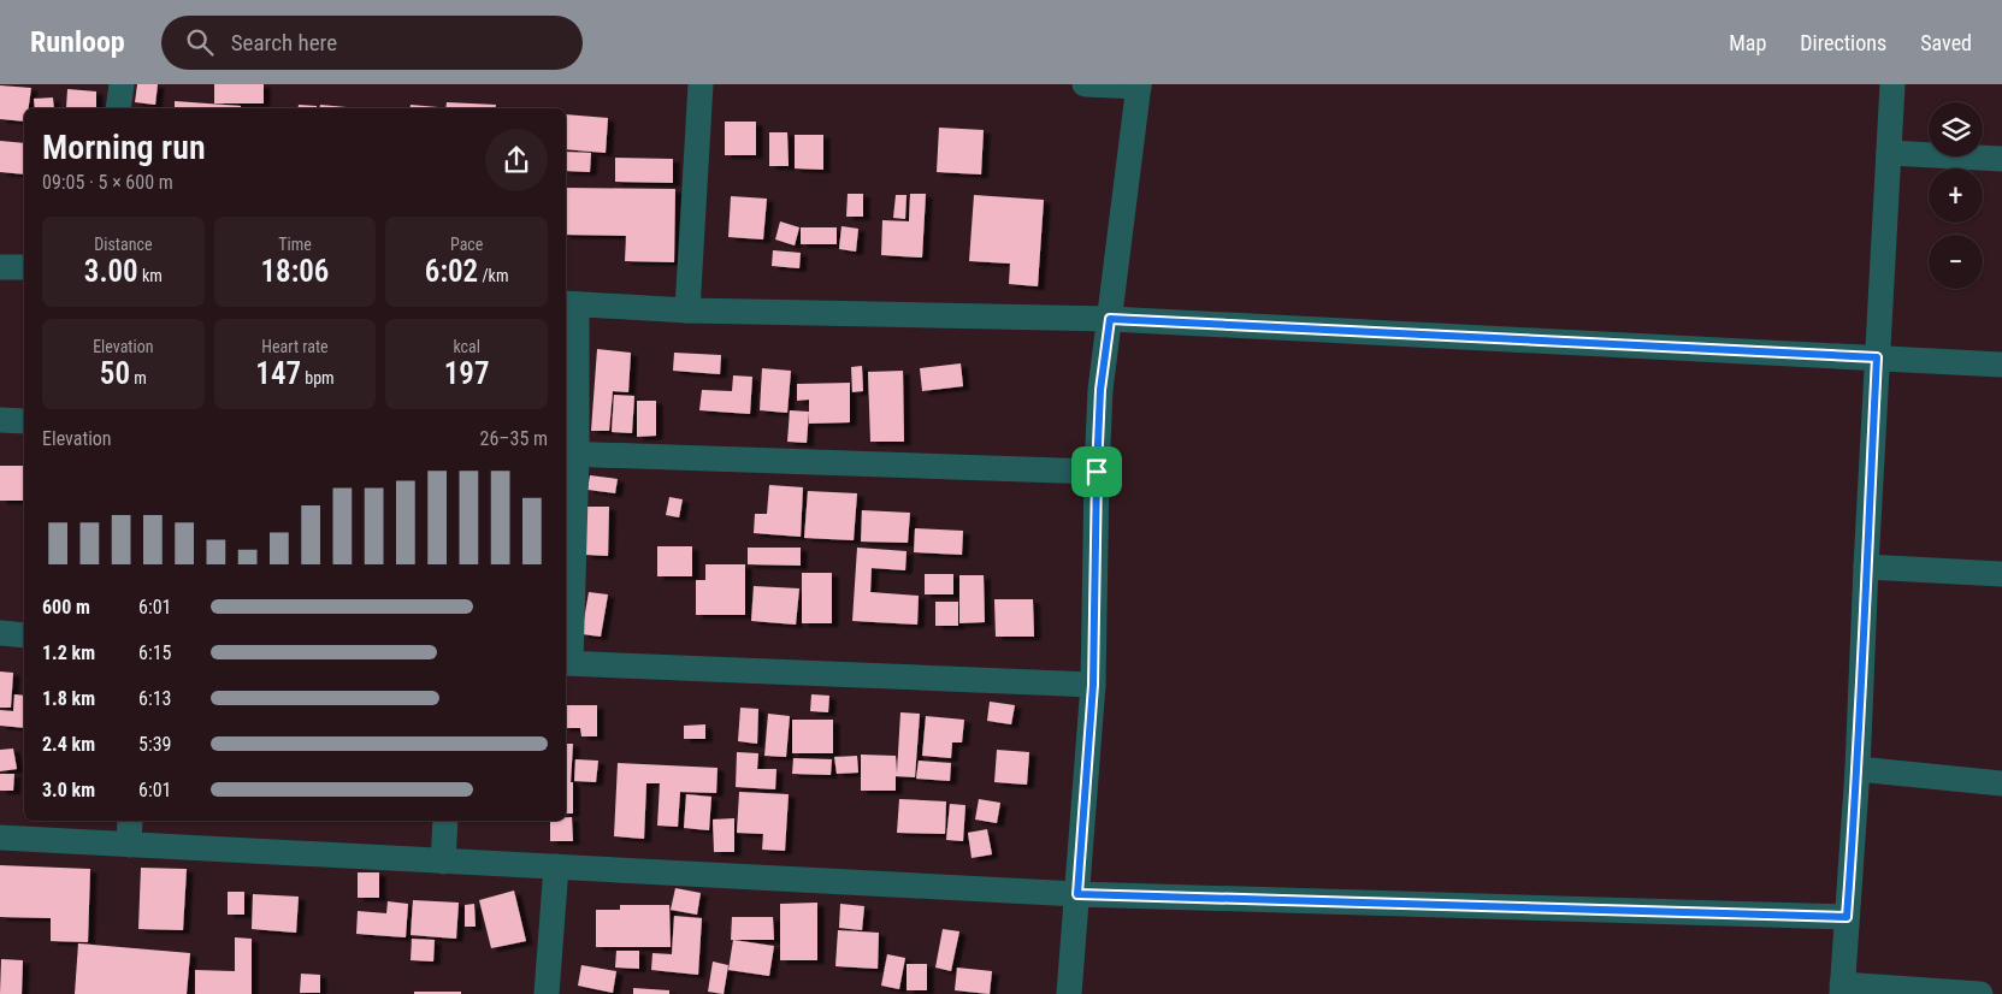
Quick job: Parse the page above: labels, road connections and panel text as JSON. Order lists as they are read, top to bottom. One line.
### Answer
{"page":{"header":"Runloop","search":"Search here","nav":["Map","Directions","Saved"],"map_buttons":["+","−"],"heading":["Morning run","09:05 · 5 × 600 m"],"stats":[["Distance","3.00 km"],["Time","18:06"],["Pace","6:02 /km"],["Elevation","50 m"],["Heart rate","147 bpm"],["kcal","197"]],"chart":["Elevation","26–35 m"],"list":[{"name":"600 m","note":"6:01"},{"name":"1.2 km","note":"6:15"},{"name":"1.8 km","note":"6:13"},{"name":"2.4 km","note":"5:39"},{"name":"3.0 km","note":"6:01"}]}}
